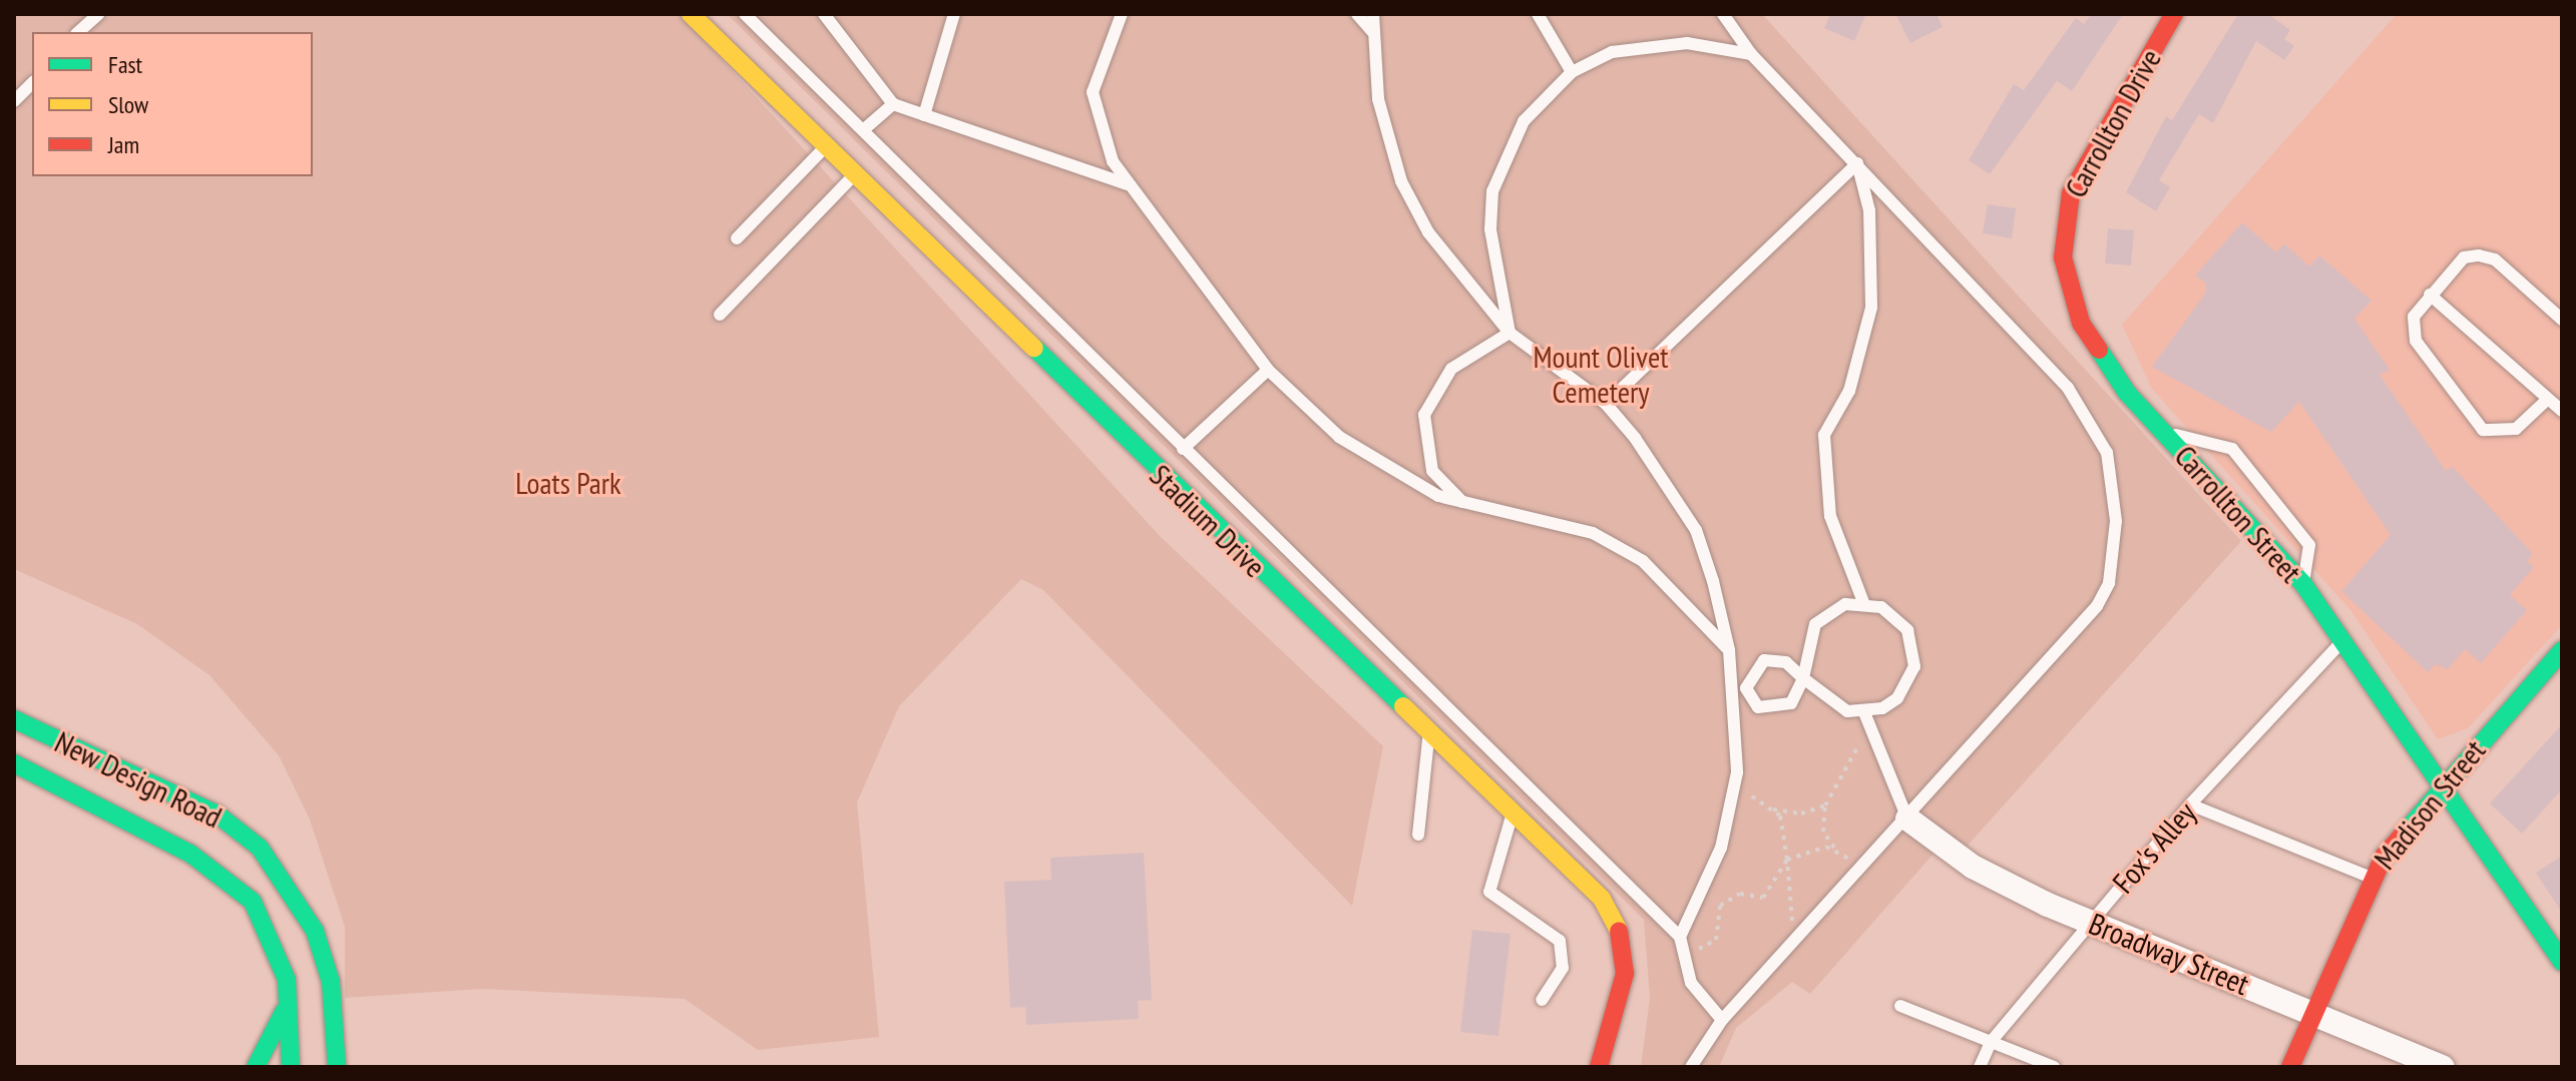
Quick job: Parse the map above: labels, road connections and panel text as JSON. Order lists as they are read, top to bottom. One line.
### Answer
{"streets":{"street":["Carrollton Drive","Carrollton Street","Stadium Drive","New Design Road","Madison Street","Broadway Street"],"lane":["Fox's Alley"]},"crossings":[["Carrollton Drive","Carrollton Street"],["Carrollton Street","Madison Street"],["Carrollton Street","Fox's Alley"],["Madison Street","Broadway Street"],["Fox's Alley","Broadway Street"]],"parks":["Mount Olivet Cemetery","Loats Park"],"legend":["Fast","Slow","Jam"]}
